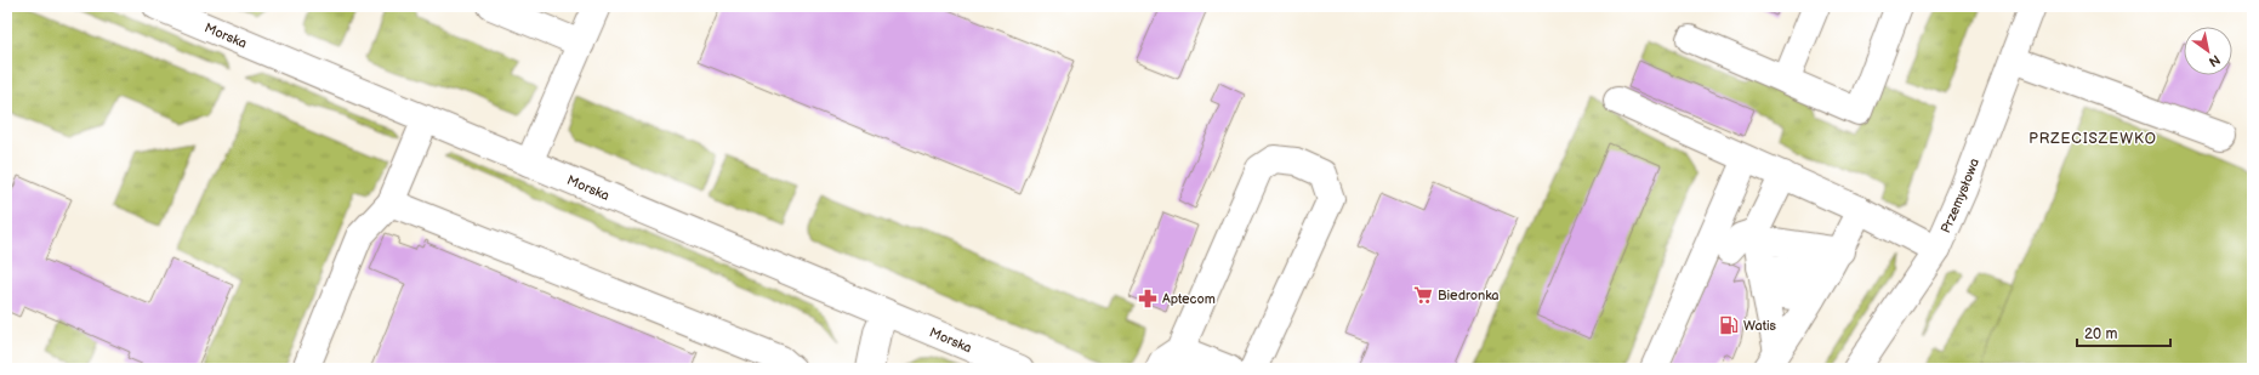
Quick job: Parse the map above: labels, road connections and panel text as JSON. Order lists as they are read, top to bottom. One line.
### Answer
{"streets":{"street":["Morska","Przemysłowa"]},"districts":["PRZECISZEWKO"],"places":{"supermarket":["Biedronka"],"pharmacy":["Aptecom"],"fuel station":["Watis"]},"scale_bar":"20 m","north":"bottom right"}
